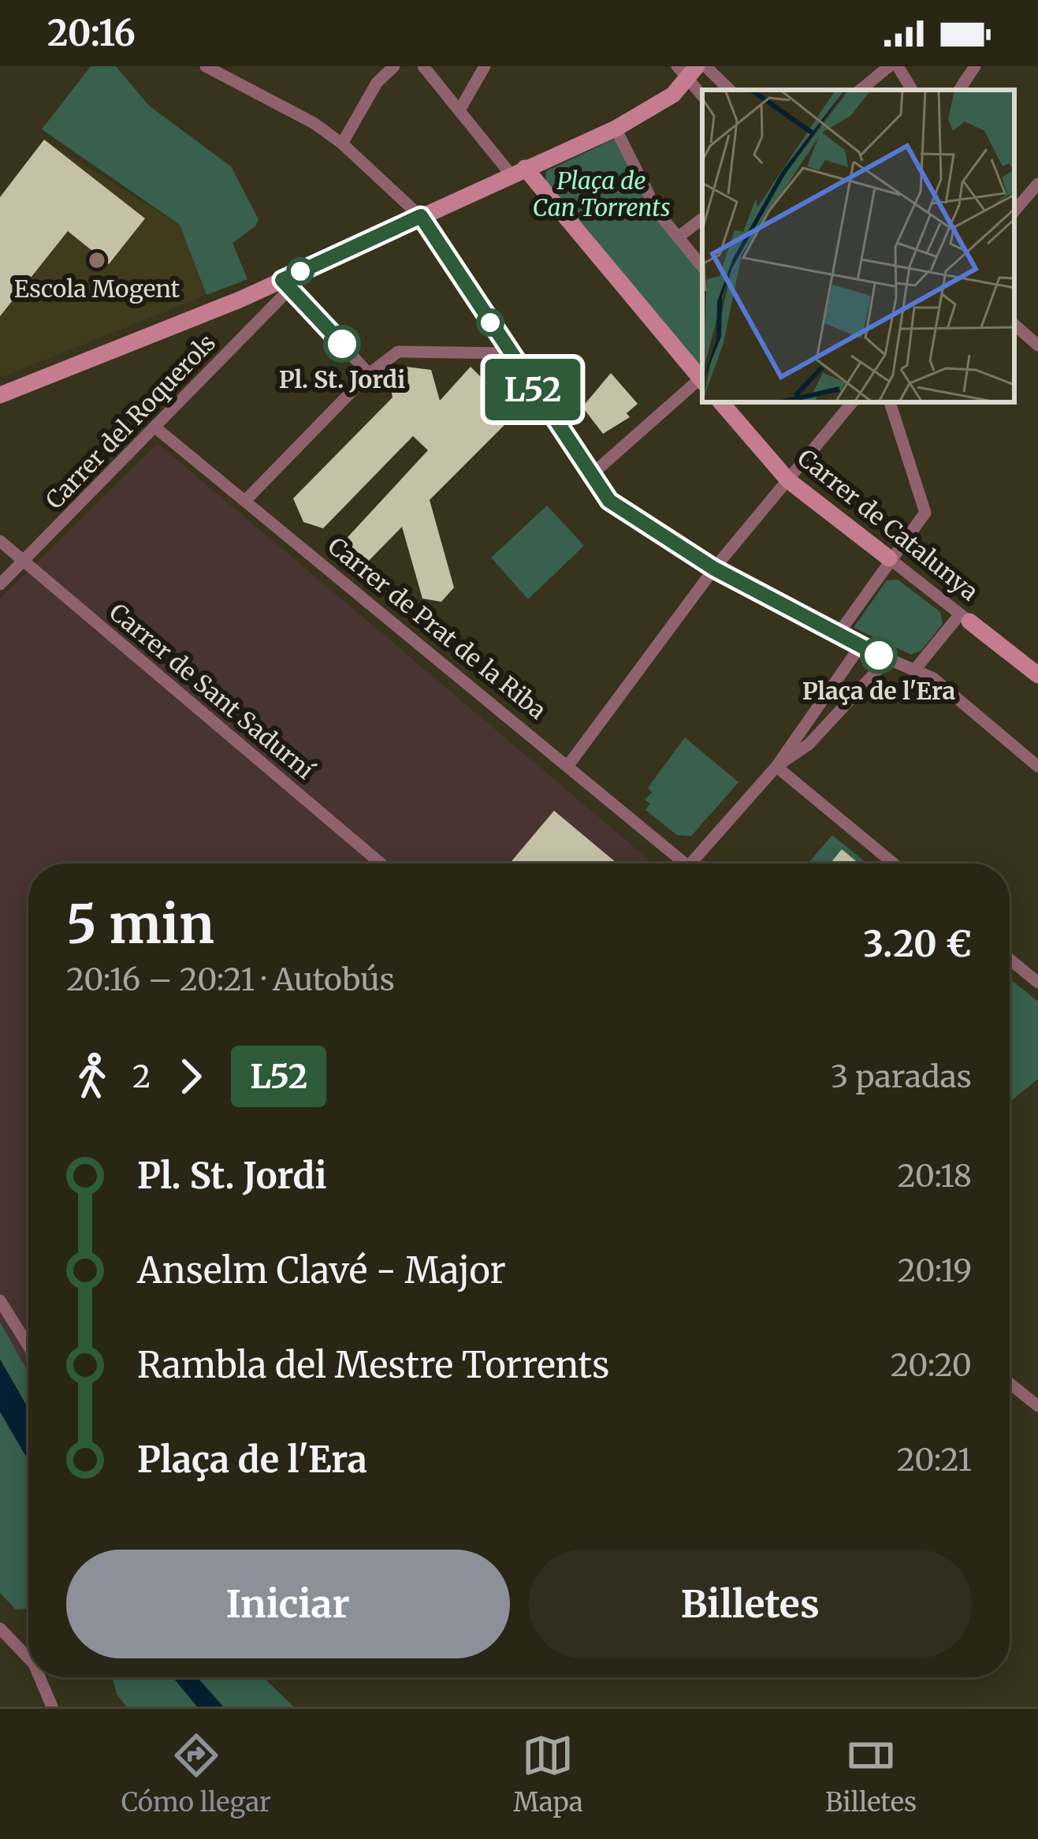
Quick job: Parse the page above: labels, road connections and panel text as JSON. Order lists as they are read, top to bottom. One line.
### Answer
{"streets":{"street":["Carrer del Roquerols","Carrer de Catalunya","Carrer de Prat de la Riba","Carrer de Sant Sadurní"]},"crossings":[["Carrer del Roquerols","Carrer de Prat de la Riba"],["Carrer del Roquerols","Carrer de Sant Sadurní"]],"parks":["Plaça de Can Torrents"],"places":["Escola Mogent","Pl. St. Jordi","Plaça de l'Era"],"lines":["bus line L52"],"page":{"status":"20:16","on_map":"L52","heading":["5 min","20:16 – 20:21 · Autobús","3.20 €"],"legs":["2","L52","3 paradas"],"list":[{"name":"Pl. St. Jordi","value":"20:18"},{"name":"Anselm Clavé - Major","value":"20:19"},{"name":"Rambla del Mestre Torrents","value":"20:20"},{"name":"Plaça de l'Era","value":"20:21"}],"buttons":["Iniciar","Billetes"],"tabs":["Cómo llegar","Mapa","Billetes"]}}
